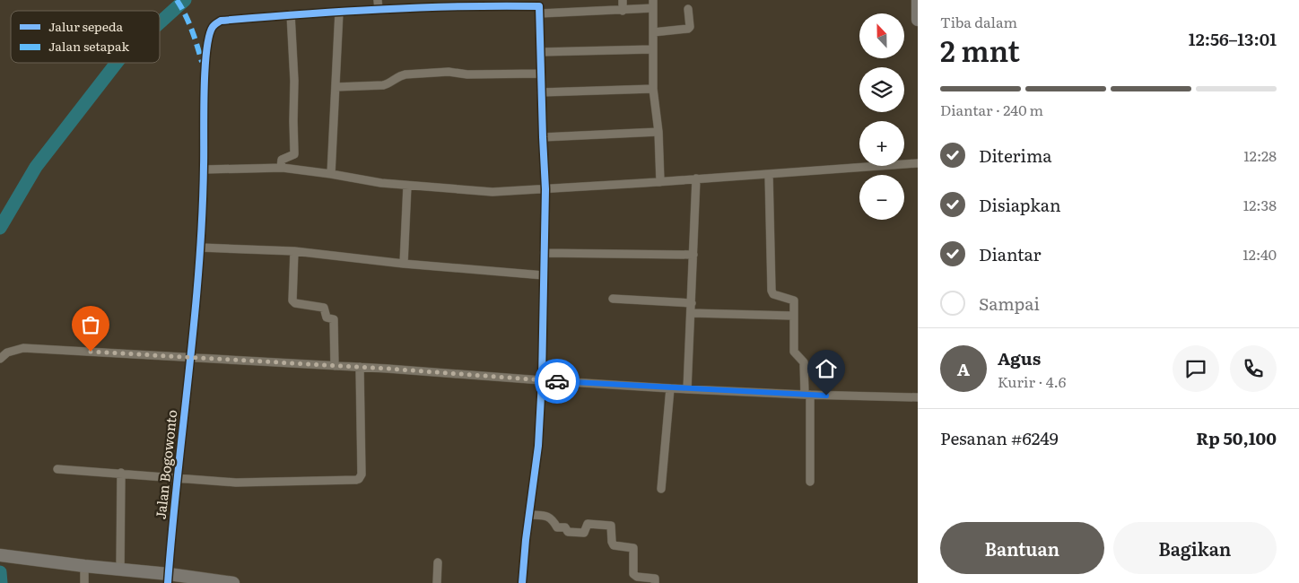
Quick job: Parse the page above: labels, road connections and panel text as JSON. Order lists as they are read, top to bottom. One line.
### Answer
{"streets":{"street":["Jalan Bogowonto"]},"legend":["Jalur sepeda","Jalan setapak"],"north":"top","page":{"heading":["2 mnt","Tiba dalam","12:56–13:01"],"panel":["Agus","Kurir · 4.6","Pesanan #6249","Rp 50,100"],"map_buttons":["+","−"],"bar":"Diantar · 240 m","list":[["Diterima","12:28"],["Disiapkan","12:38"],["Diantar","12:40"],"Sampai"],"round":"A","buttons":["Bantuan","Bagikan"]}}
